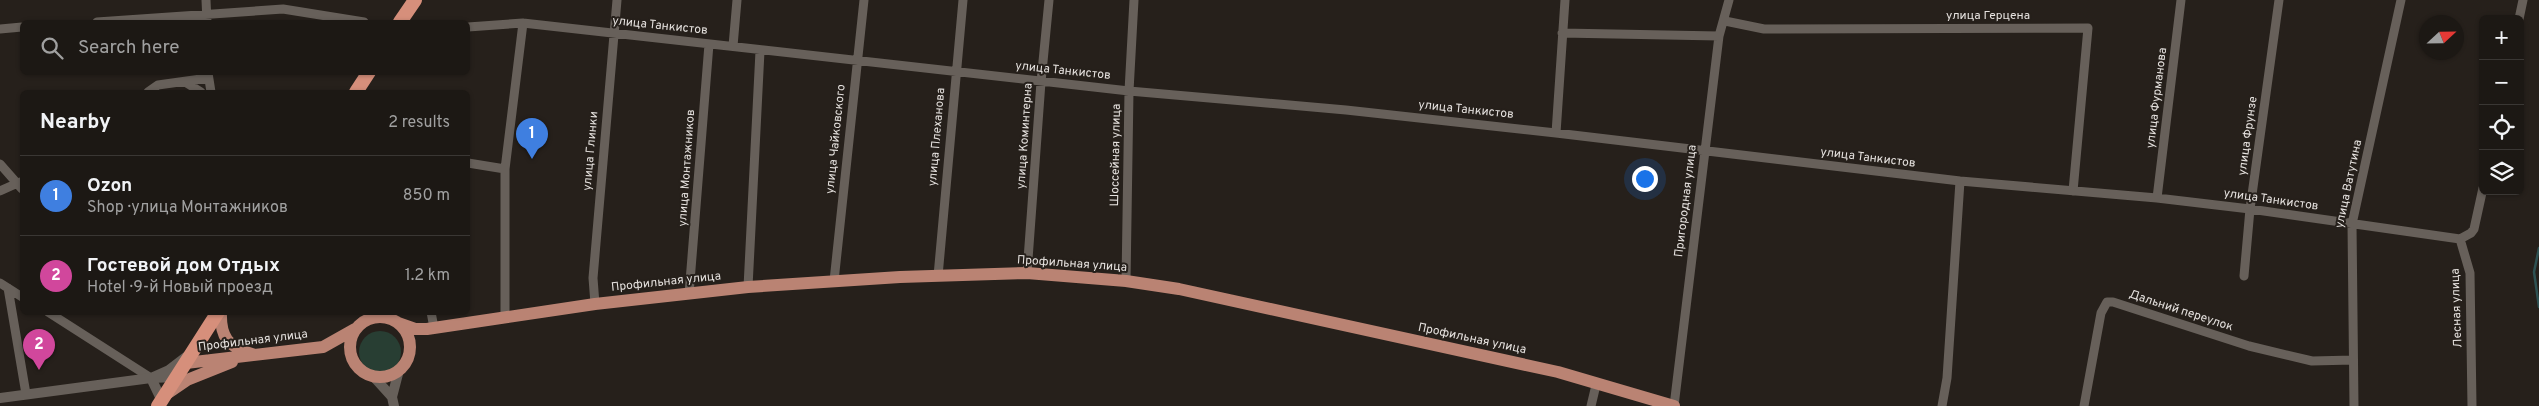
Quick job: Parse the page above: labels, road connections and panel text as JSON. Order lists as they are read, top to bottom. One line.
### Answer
{"streets":{"main road":["Профильная улица"],"street":["улица Герцена","улица Танкистов","улица Фурманова","улица Коминтерна","улица Фрунзе","улица Плеханова","улица Чайковского","улица Глинки","Шоссейная улица","улица Монтажников","улица Ватутина","Пригородная улица","Лесная улица","Дальний переулок"]},"crossings":[["улица Герцена","улица Танкистов"],["улица Герцена","Пригородная улица"],["улица Танкистов","улица Фурманова"],["улица Танкистов","улица Коминтерна"],["улица Танкистов","улица Фрунзе"],["улица Танкистов","улица Плеханова"],["улица Танкистов","улица Чайковского"],["улица Танкистов","улица Глинки"],["улица Танкистов","Шоссейная улица"],["улица Танкистов","улица Монтажников"],["улица Танкистов","улица Ватутина"],["улица Танкистов","Пригородная улица"],["улица Танкистов","Лесная улица"],["улица Коминтерна","Профильная улица"],["улица Плеханова","Профильная улица"],["улица Чайковского","Профильная улица"],["улица Глинки","Профильная улица"],["Шоссейная улица","Профильная улица"],["улица Монтажников","Профильная улица"],["улица Ватутина","Дальний переулок"],["Пригородная улица","Профильная улица"]],"north":"right","page":{"map_buttons":["+","−"],"search":"Search here","heading":["Nearby","2 results"],"pins":["1","2"],"list":[{"mark":"1","name":"Ozon","note":"Shop · улица Монтажников","value":"850 m"},{"mark":"2","name":"Гостевой дом Отдых","note":"Hotel · 9-й Новый проезд","value":"1.2 km"}]}}
